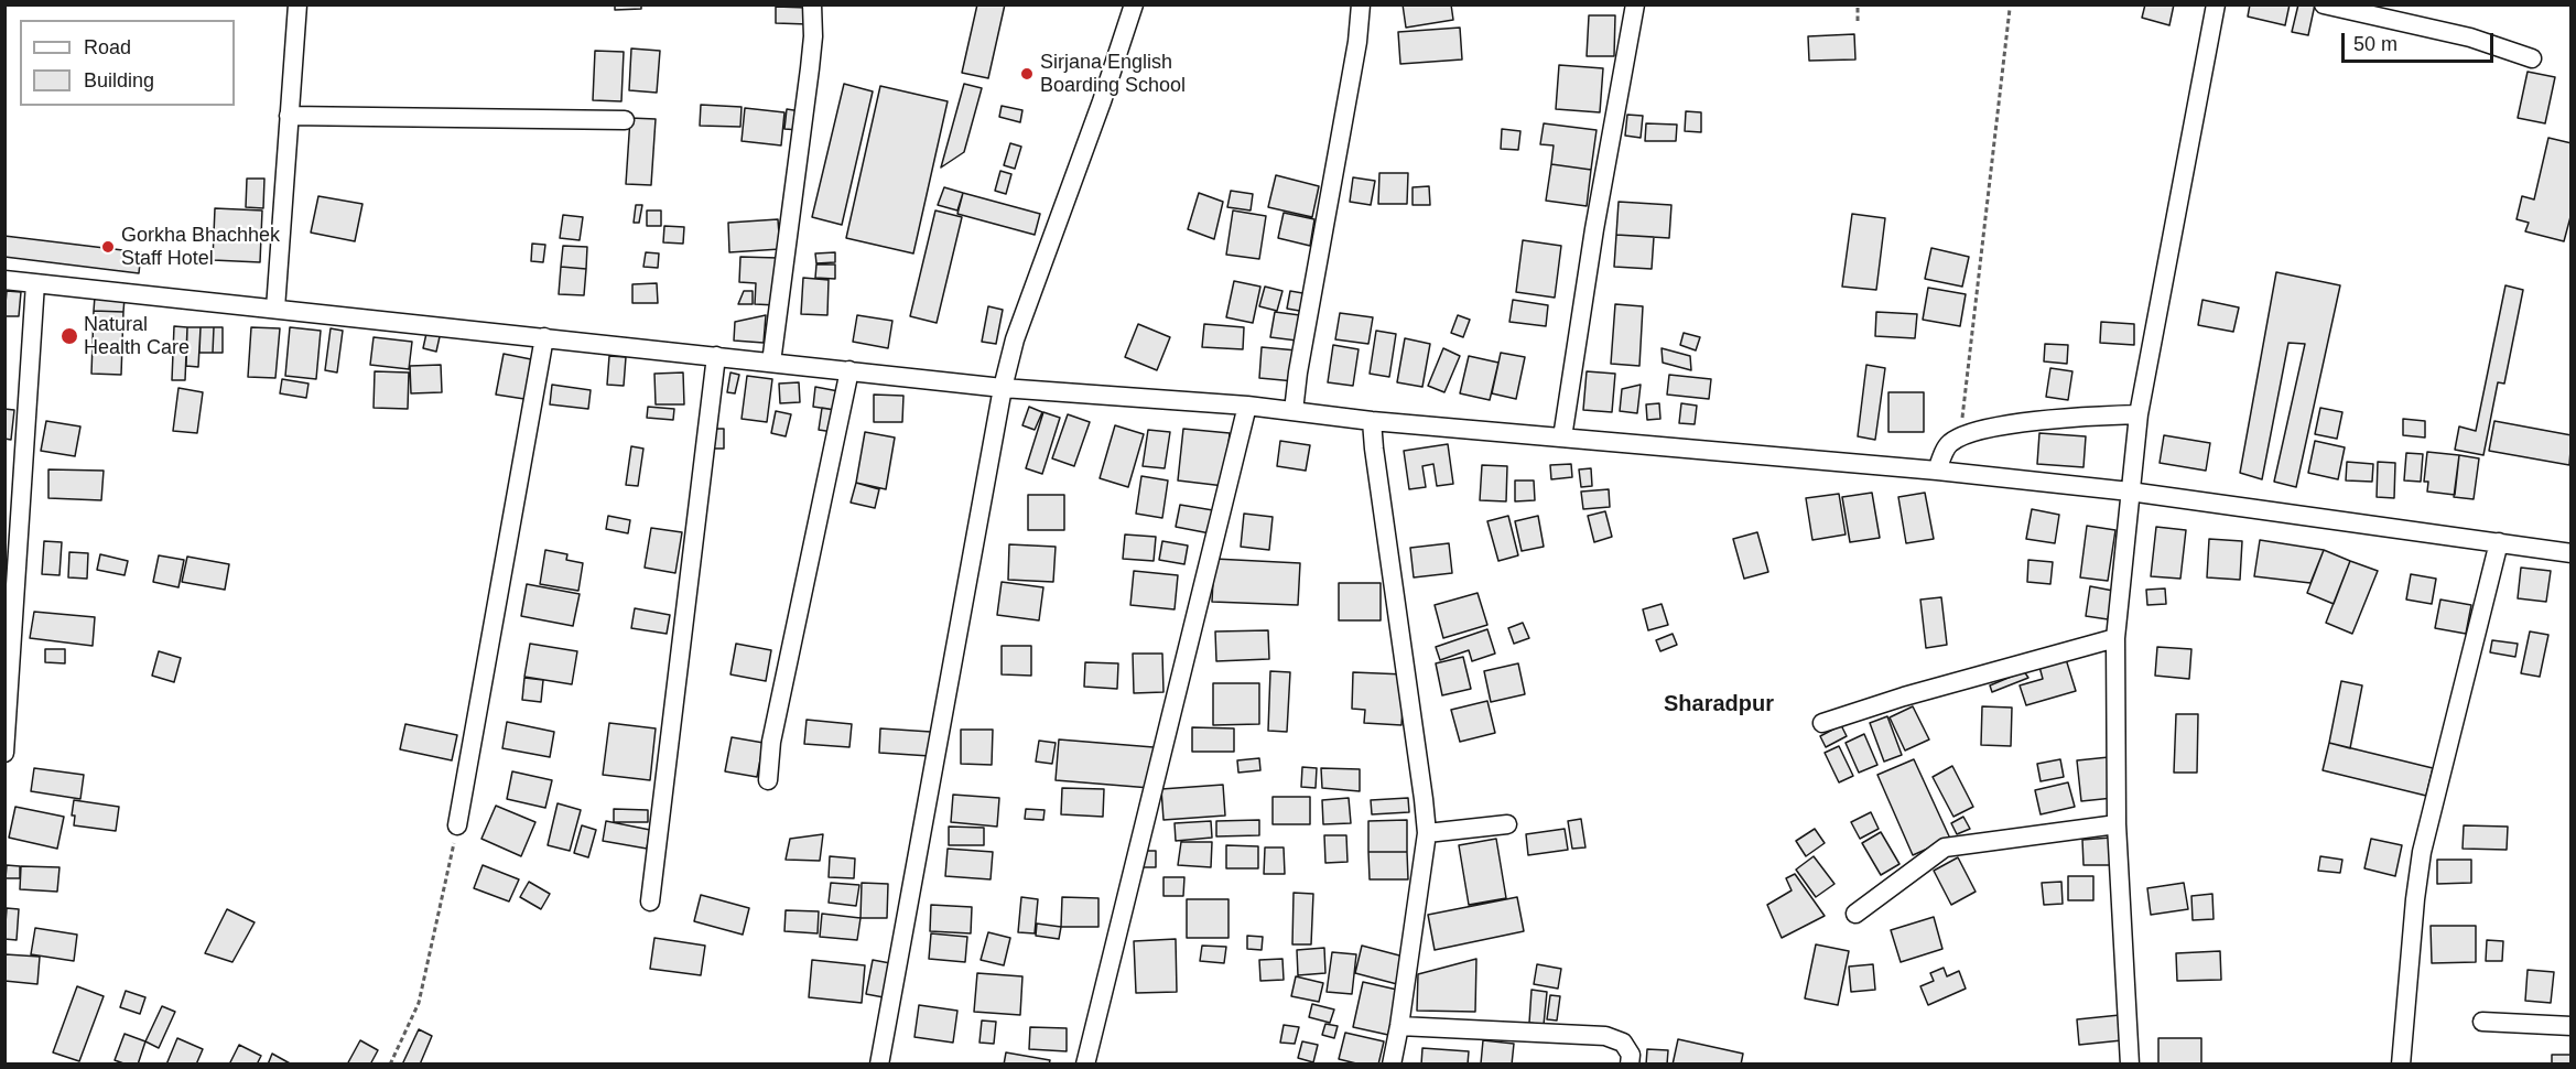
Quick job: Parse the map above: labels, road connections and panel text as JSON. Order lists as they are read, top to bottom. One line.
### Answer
{"districts":["Sharadpur"],"places":["Sirjana English Boarding School","Gorkha Bhachhek Staff Hotel","Natural Health Care"],"legend":["Road","Building"],"scale_bar":"50 m"}
